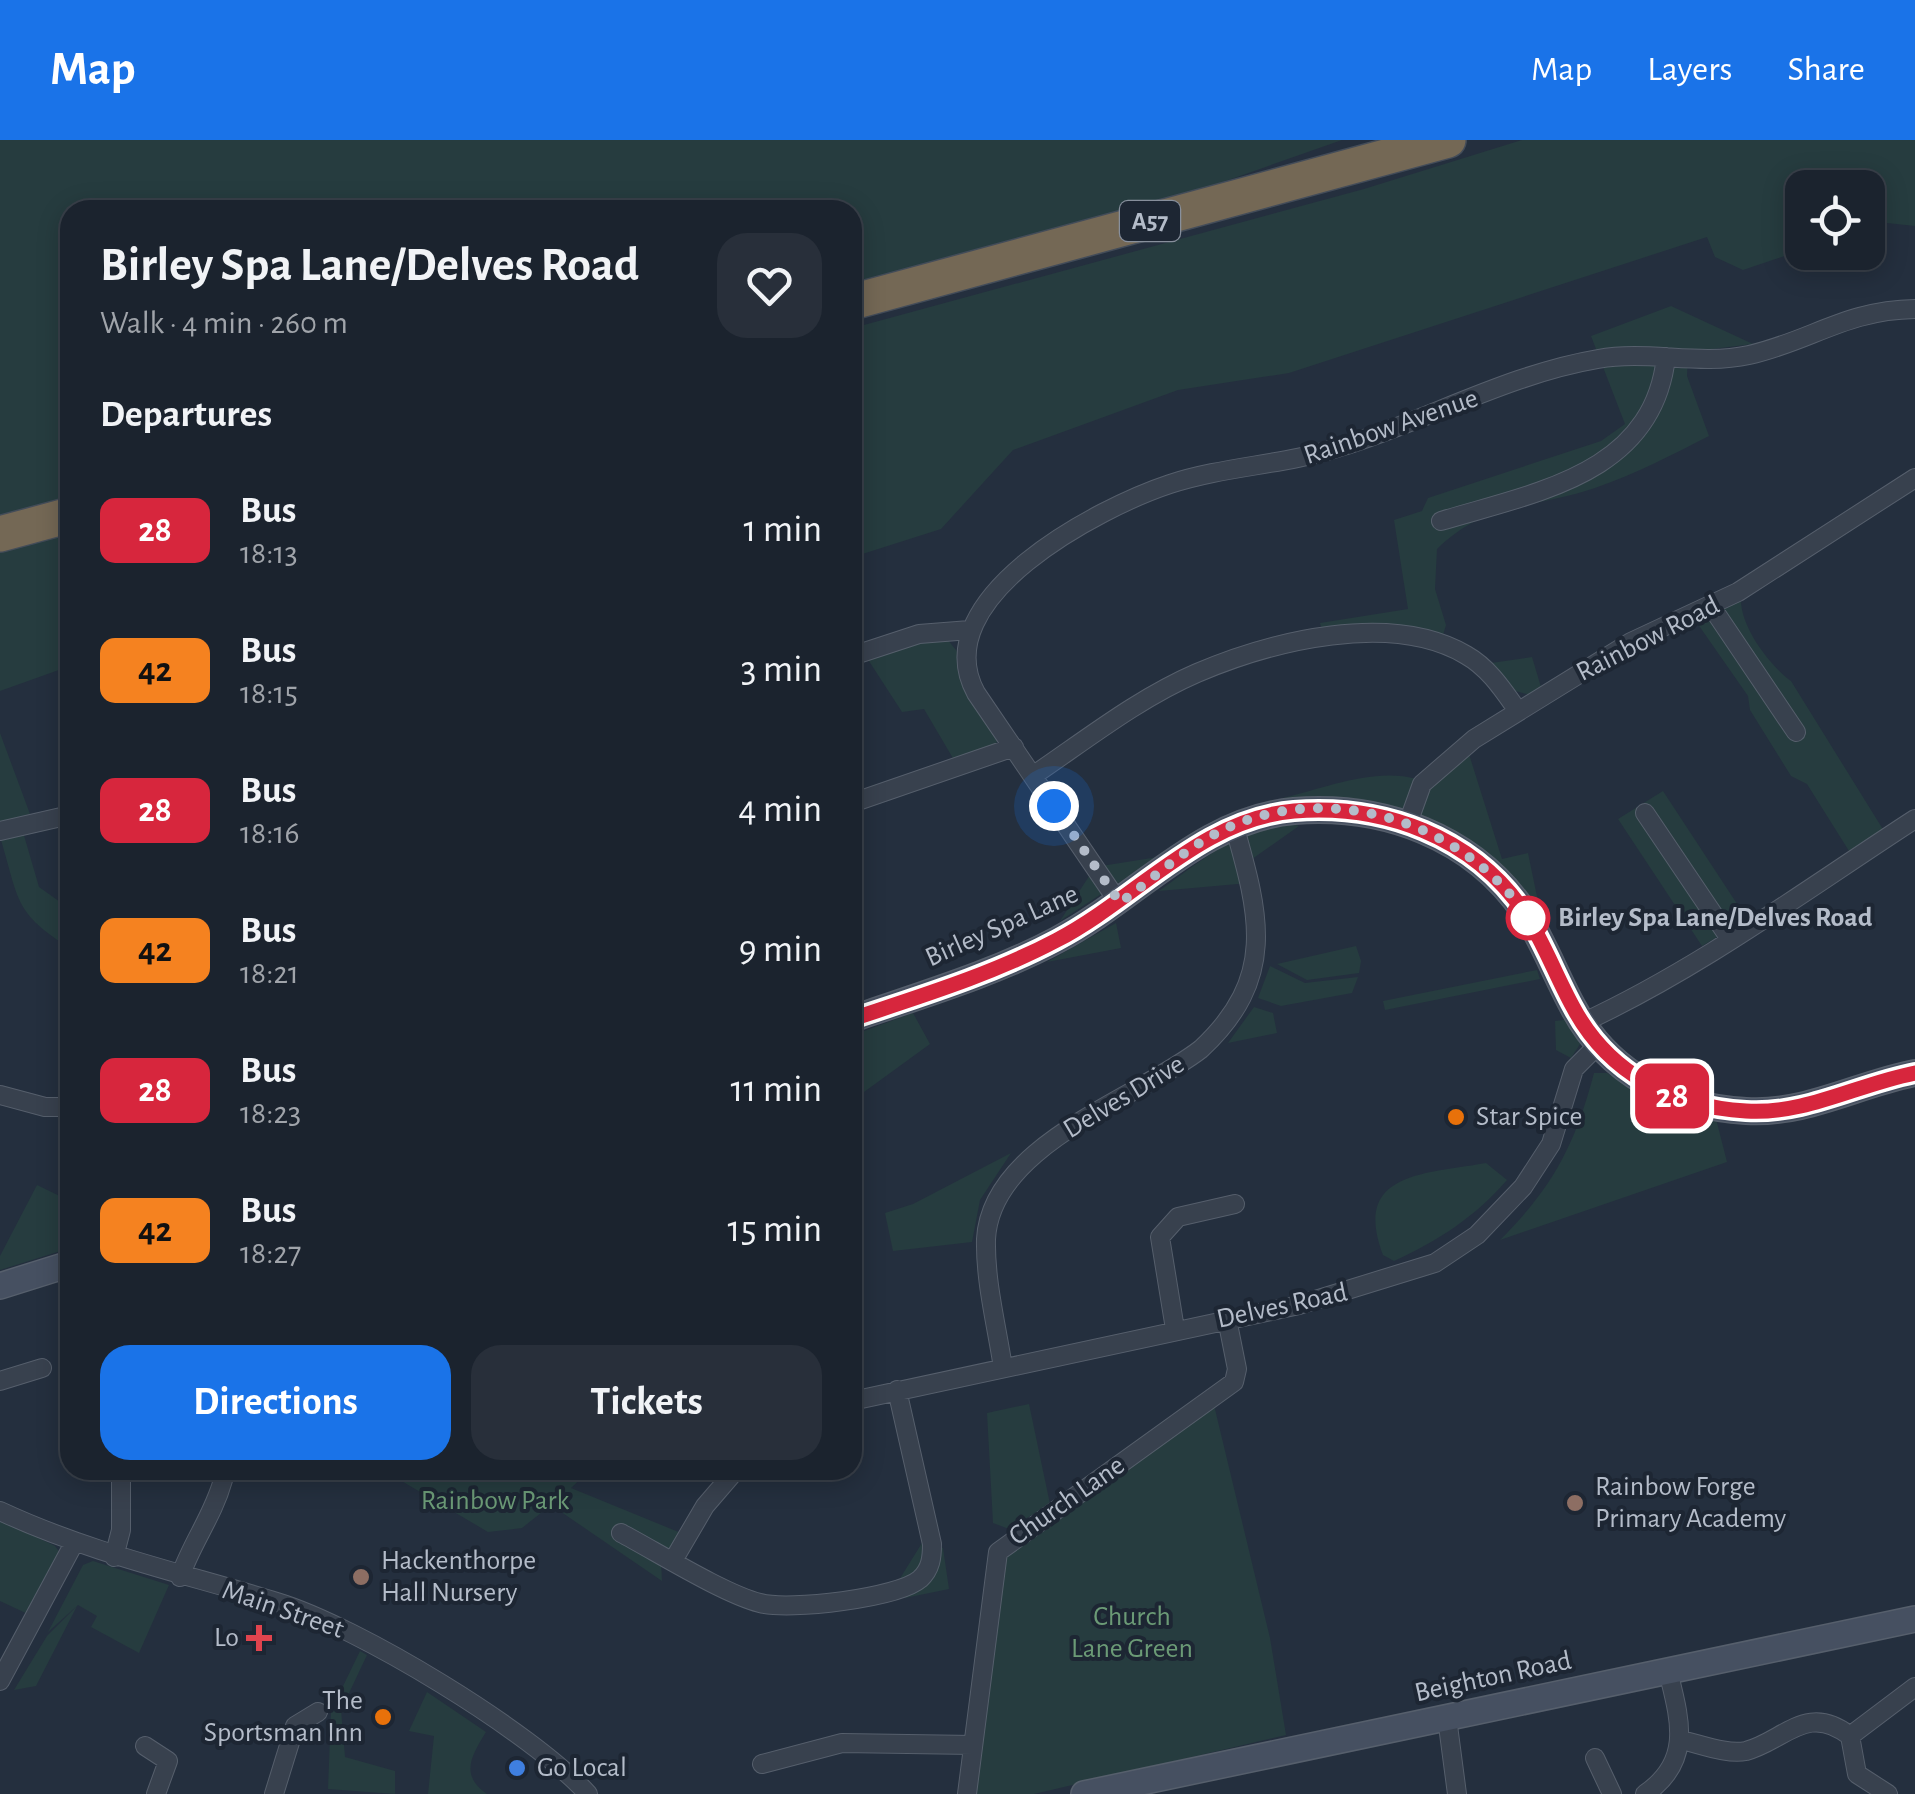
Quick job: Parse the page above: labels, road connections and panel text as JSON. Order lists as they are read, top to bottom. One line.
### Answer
{"streets":{"highway":["A57"],"street":["Rainbow Avenue","Rainbow Road","Birley Spa Lane","Delves Drive","Delves Road","Church Lane","Main Street","Beighton Road"]},"crossings":[["Rainbow Road","Birley Spa Lane"],["Birley Spa Lane","Delves Drive"],["Birley Spa Lane","Delves Road"],["Delves Drive","Delves Road"],["Delves Road","Church Lane"]],"parks":["Rainbow Park","Church Lane Green"],"places":{"other":["Birley Spa Lane/Delves Road","Star Spice","Rainbow Forge Primary Academy","Hackenthorpe Hall Nursery","The Sportsman Inn","Go Local"],"health":["Lo"]},"lines":["bus line 28"],"page":{"header":"Map","nav":["Map","Layers","Share"],"on_map":"28","heading":[["Birley Spa Lane/Delves Road","Walk · 4 min · 260 m"],"Departures"],"list":[{"mark":"28","name":"Bus","note":"18:13","value":"1 min"},{"mark":"42","name":"Bus","note":"18:15","value":"3 min"},{"mark":"28","name":"Bus","note":"18:16","value":"4 min"},{"mark":"42","name":"Bus","note":"18:21","value":"9 min"},{"mark":"28","name":"Bus","note":"18:23","value":"11 min"},{"mark":"42","name":"Bus","note":"18:27","value":"15 min"}],"buttons":["Directions","Tickets"]}}
